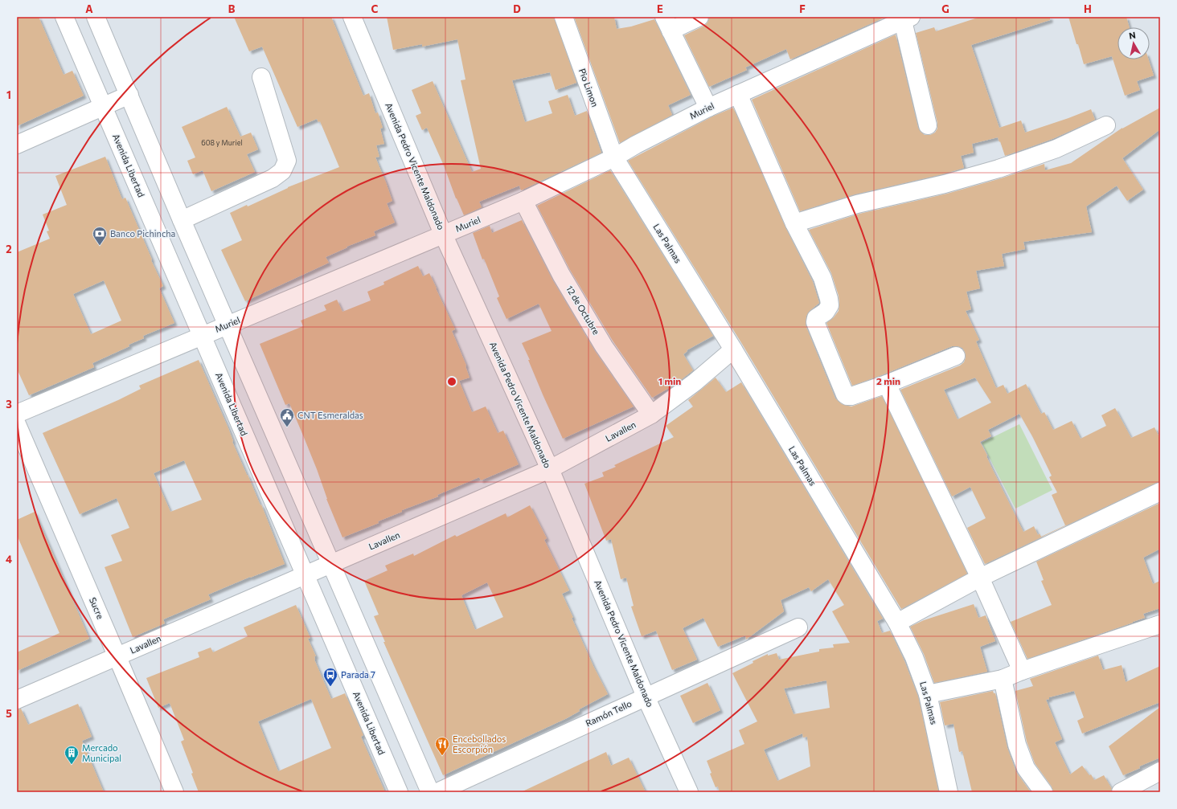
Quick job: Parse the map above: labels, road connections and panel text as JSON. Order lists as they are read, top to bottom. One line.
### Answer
{"streets":{"street":["Pio Limon","Muriel","Avenida Libertad","Avenida Pedro Vicente Maldonado","Las Palmas","12 de Octubre","Lavallen","Sucre","Ramón Tello"]},"crossings":[["Pio Limon","Muriel"],["Pio Limon","Las Palmas"],["Muriel","Avenida Libertad"],["Muriel","Avenida Pedro Vicente Maldonado"],["Muriel","Las Palmas"],["Muriel","12 de Octubre"],["Avenida Libertad","Lavallen"],["Avenida Pedro Vicente Maldonado","Lavallen"],["Avenida Pedro Vicente Maldonado","Ramón Tello"],["Las Palmas","Lavallen"],["12 de Octubre","Lavallen"],["Lavallen","Sucre"]],"places":{"bank":["Banco Pichincha"],"public building":["CNT Esmeraldas"],"bus stop":["Parada 7"],"restaurant":["Encebollados Escorpión"],"building":["Mercado Municipal"]},"house_numbers":["608 y Muriel"],"north":"top","grid":{"columns":["A","B","C","D","E","F","G","H"],"rows":["1","2","3","4","5"]},"rings":["1 min","2 min"]}
